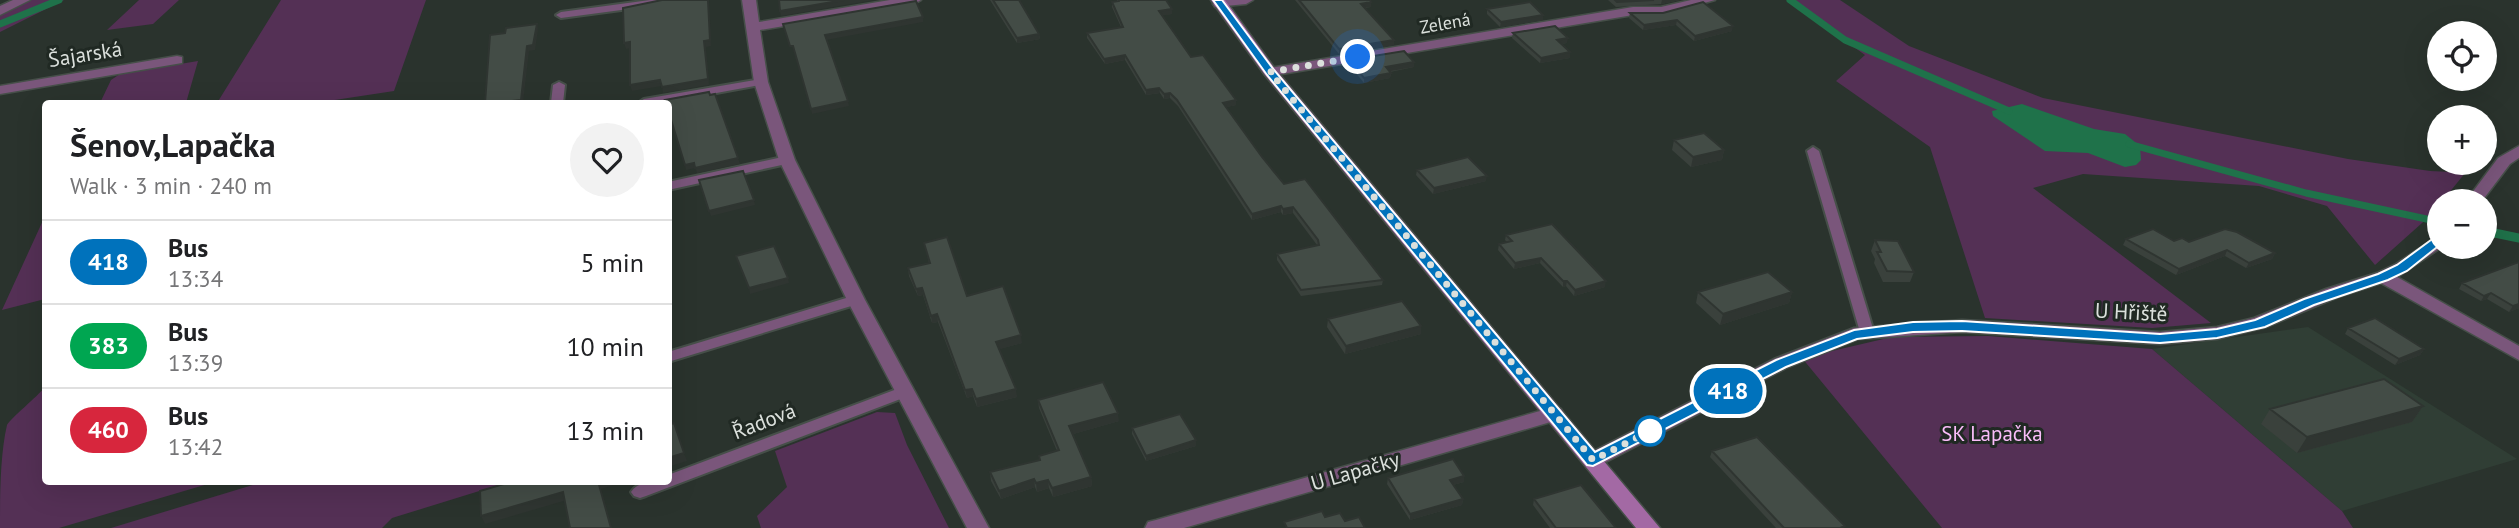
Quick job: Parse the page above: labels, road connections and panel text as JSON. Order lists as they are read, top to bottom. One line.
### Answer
{"streets":{"street":["Zelená","Šajarská","U Hřiště","U Lapačky"],"lane":["Řadová"]},"parks":["SK Lapačka"],"lines":["bus line 418"],"page":{"on_map":"418","map_buttons":["+","−"],"heading":["Šenov,Lapačka","Walk · 3 min · 240 m"],"list":[{"mark":"418","name":"Bus","note":"13:34","value":"5 min"},{"mark":"383","name":"Bus","note":"13:39","value":"10 min"},{"mark":"460","name":"Bus","note":"13:42","value":"13 min"}]}}
